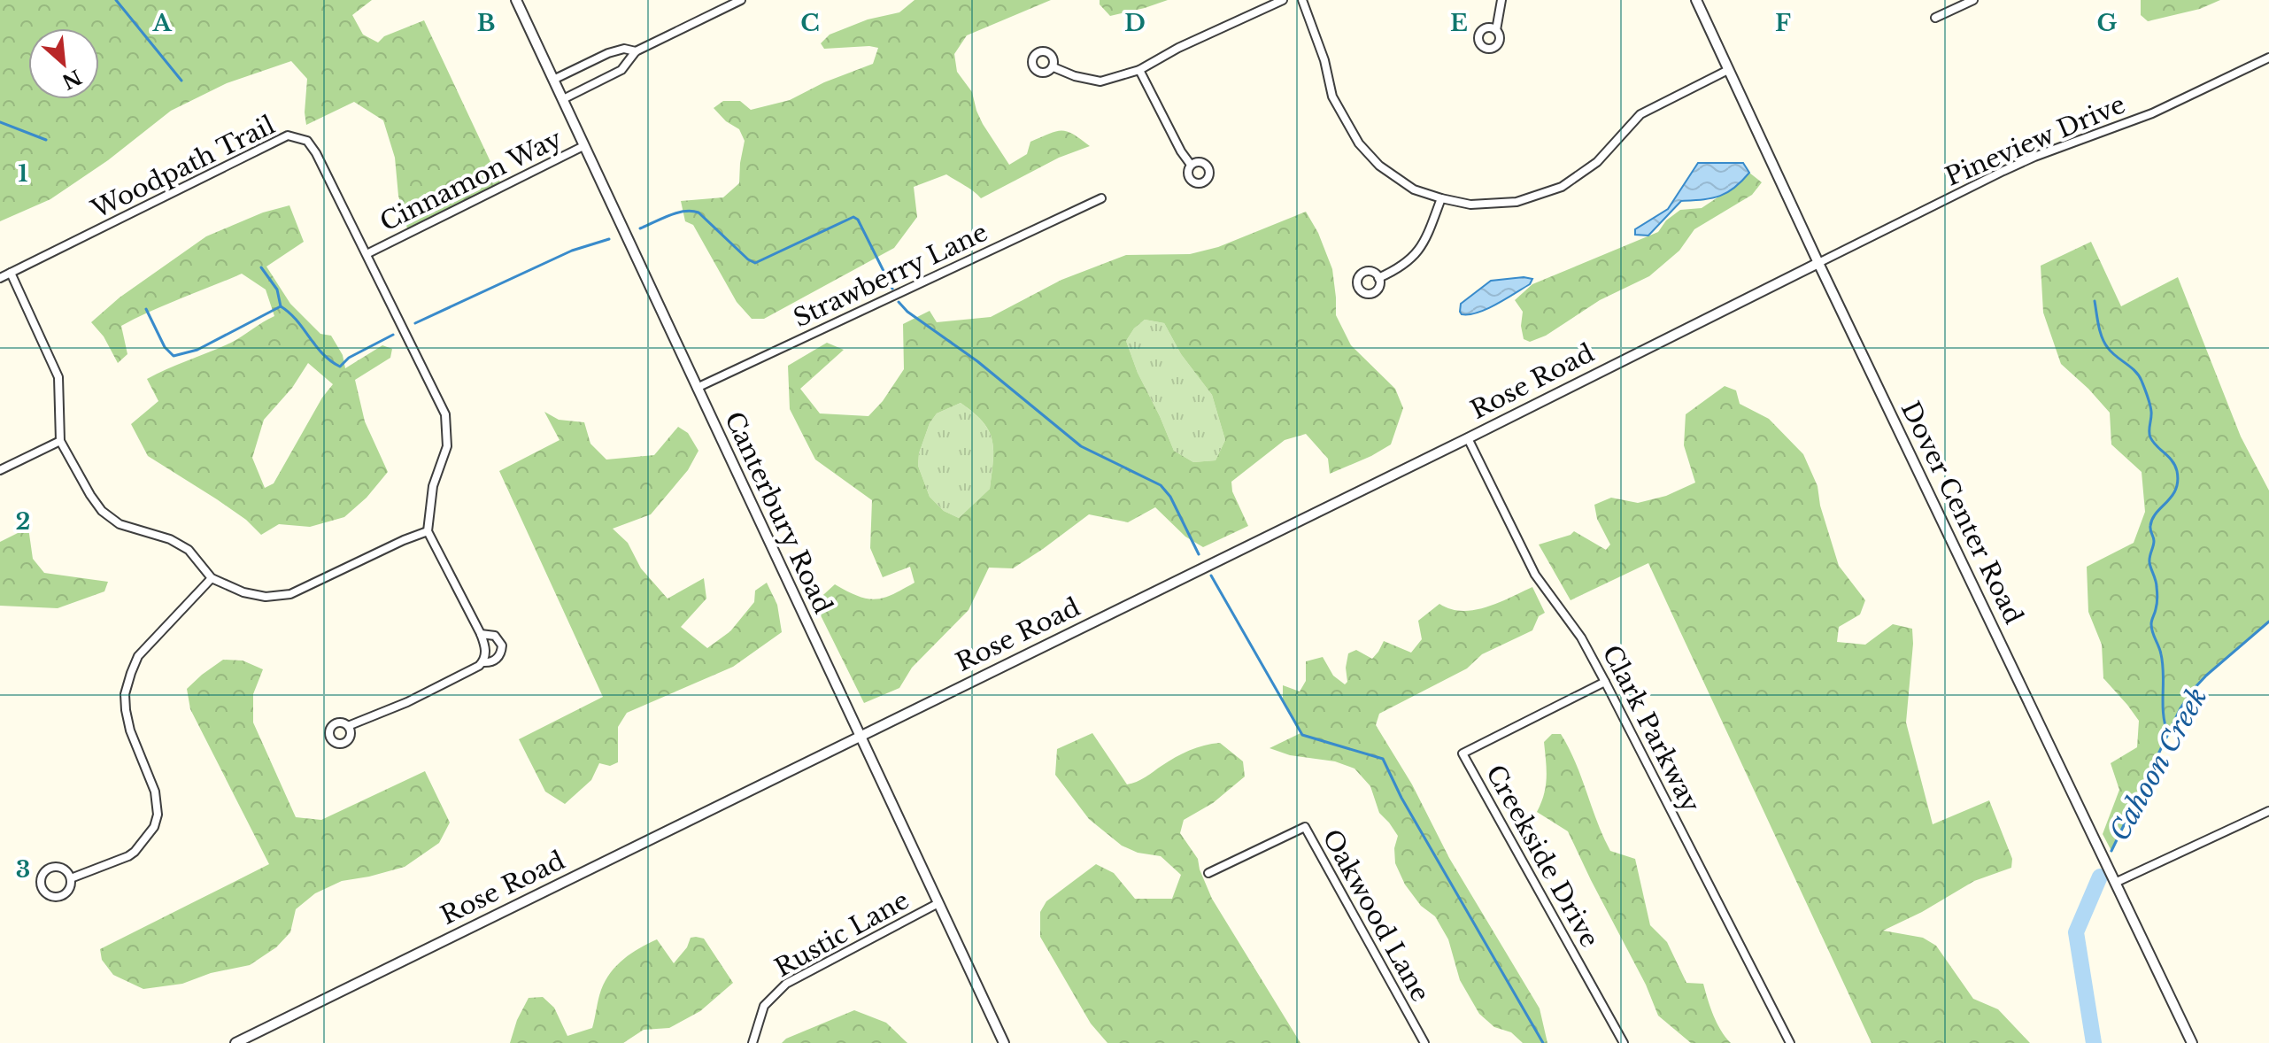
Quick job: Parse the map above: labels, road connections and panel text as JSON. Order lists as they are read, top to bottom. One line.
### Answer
{"streets":{"street":["Pineview Drive","Woodpath Trail","Cinnamon Way","Strawberry Lane","Rose Road","Canterbury Road","Dover Center Road","Clark Parkway","Creekside Drive","Oakwood Lane","Rustic Lane"]},"crossings":[["Pineview Drive","Rose Road"],["Pineview Drive","Dover Center Road"],["Woodpath Trail","Cinnamon Way"],["Cinnamon Way","Canterbury Road"],["Strawberry Lane","Canterbury Road"],["Rose Road","Canterbury Road"],["Rose Road","Dover Center Road"],["Rose Road","Clark Parkway"],["Canterbury Road","Rustic Lane"],["Clark Parkway","Creekside Drive"]],"water":["Cahoon Creek"],"north":"bottom right","grid":{"columns":["A","B","C","D","E","F","G"],"rows":["1","2","3"]}}
